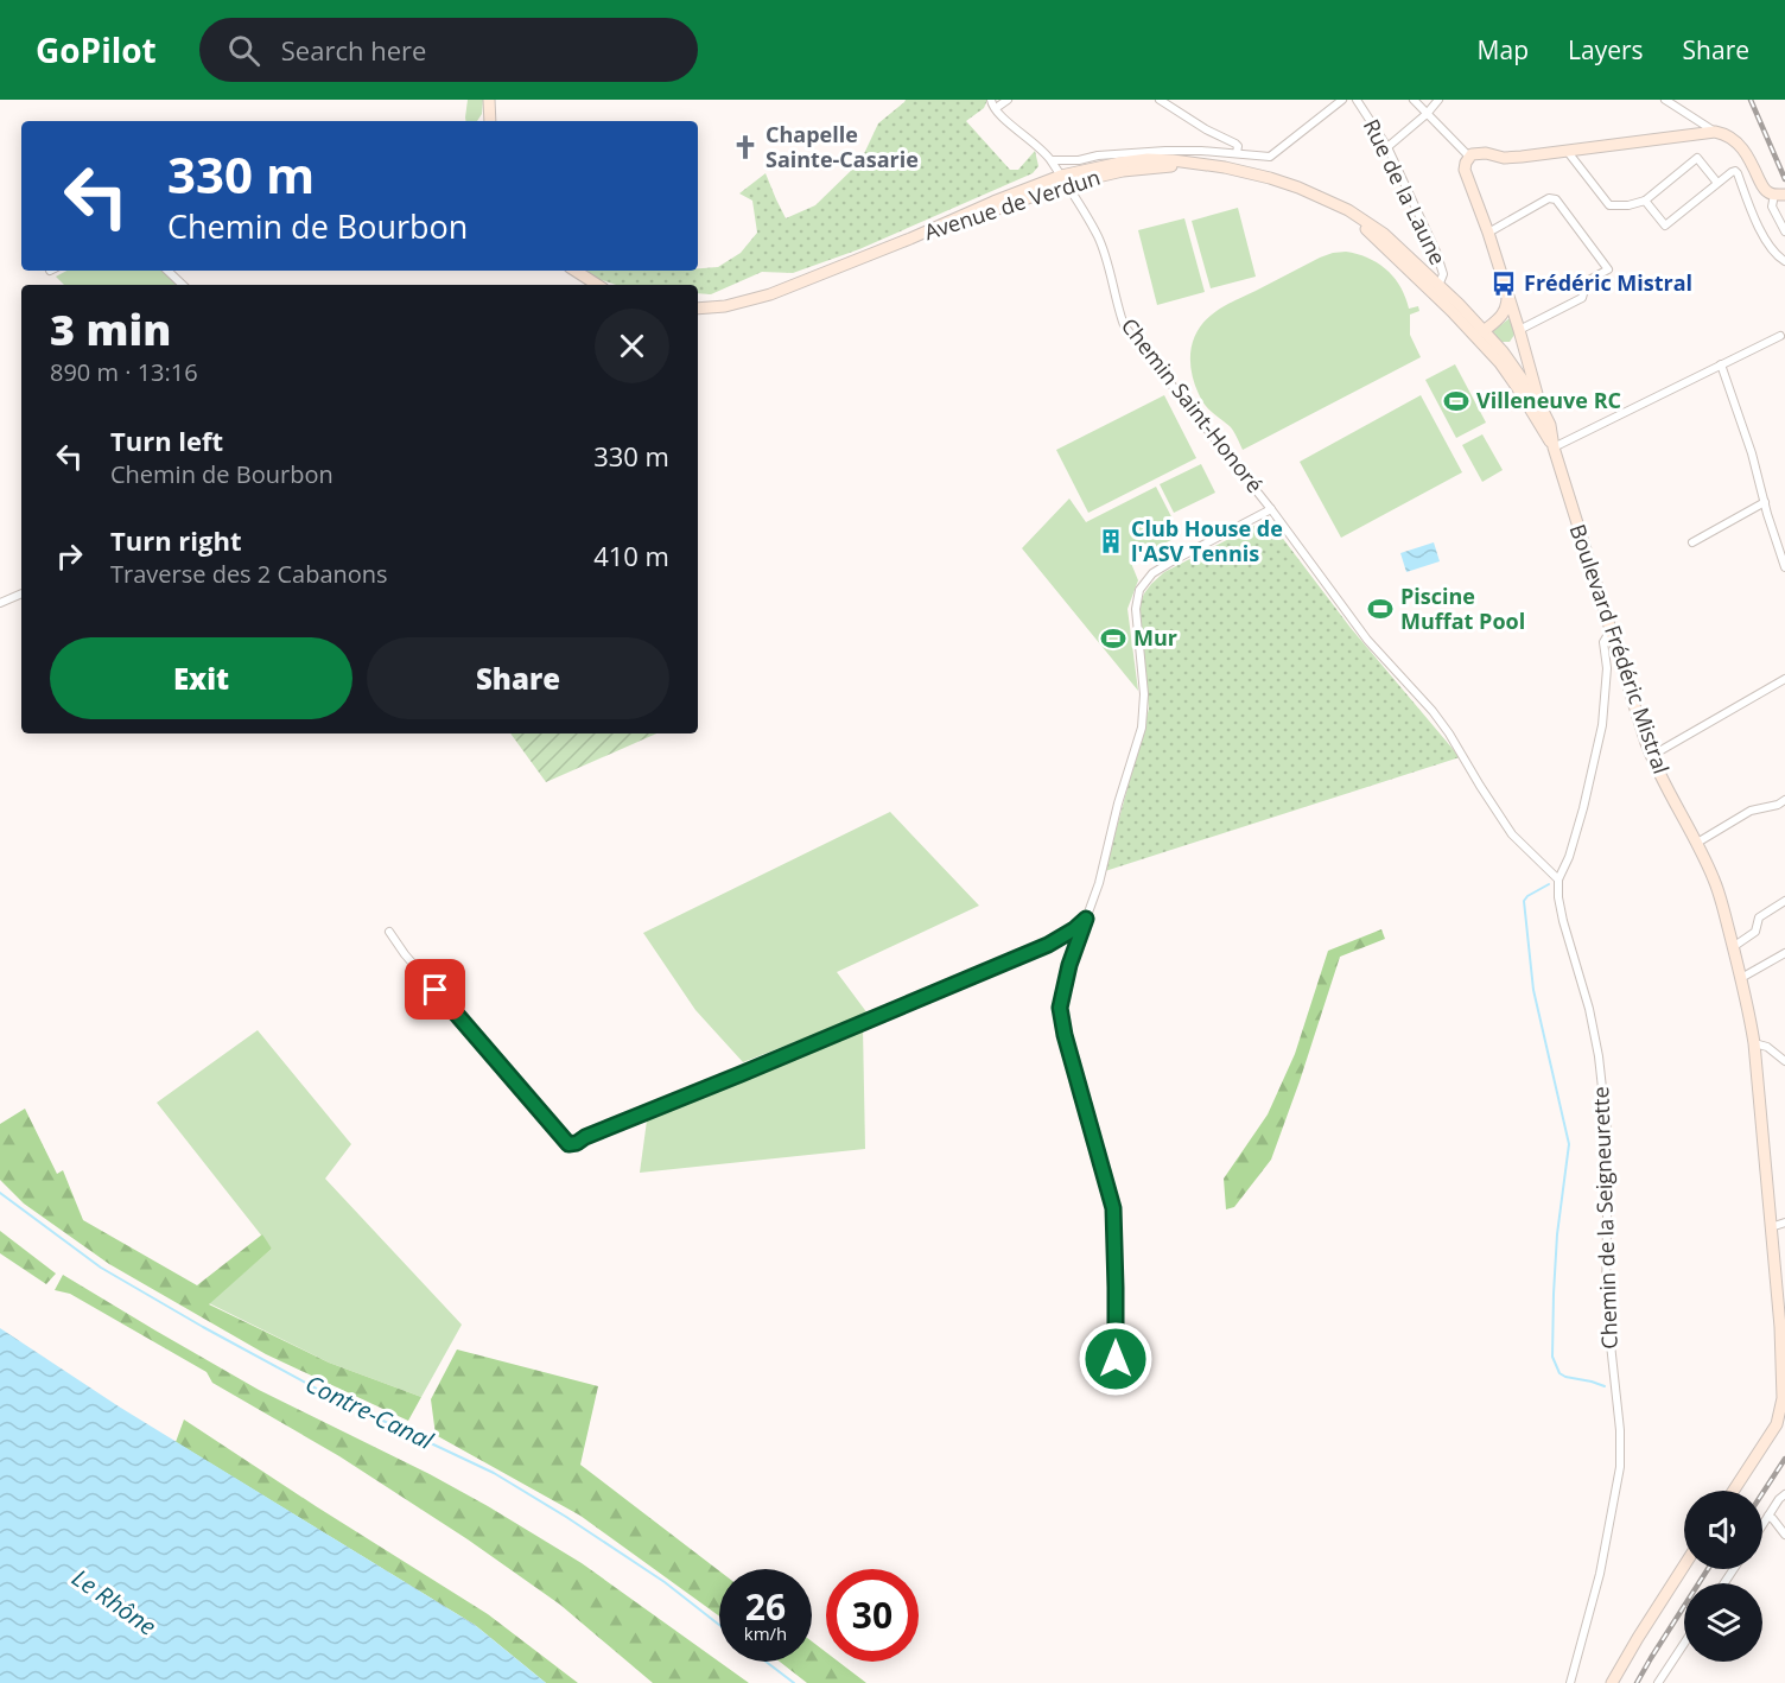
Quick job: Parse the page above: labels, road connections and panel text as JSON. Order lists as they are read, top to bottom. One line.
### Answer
{"streets":{"main road":["Avenue de Verdun","Boulevard Frédéric Mistral"],"street":["Rue de la Laune","Chemin Saint-Honoré","Chemin de la Seigneurette"]},"crossings":[["Rue de la Laune","Avenue de Verdun"],["Avenue de Verdun","Chemin Saint-Honoré"],["Avenue de Verdun","Boulevard Frédéric Mistral"],["Chemin Saint-Honoré","Chemin de la Seigneurette"],["Boulevard Frédéric Mistral","Chemin de la Seigneurette"]],"water":["Contre-Canal","Le Rhône"],"places":{"church":["Chapelle Sainte-Casarie"],"bus stop":["Frédéric Mistral"],"sports":["Villeneuve RC","Piscine Muffat Pool","Mur"],"building":["Club House de l'ASV Tennis"]},"page":{"header":"GoPilot","search":"Search here","nav":["Map","Layers","Share"],"turn":["330 m","Chemin de Bourbon"],"heading":["3 min","890 m · 13:16"],"list":[{"name":"Turn left","note":"Chemin de Bourbon","value":"330 m"},{"name":"Turn right","note":"Traverse des 2 Cabanons","value":"410 m"}],"buttons":["Exit","Share"],"speed":"26 km/h","limit":"30"}}
